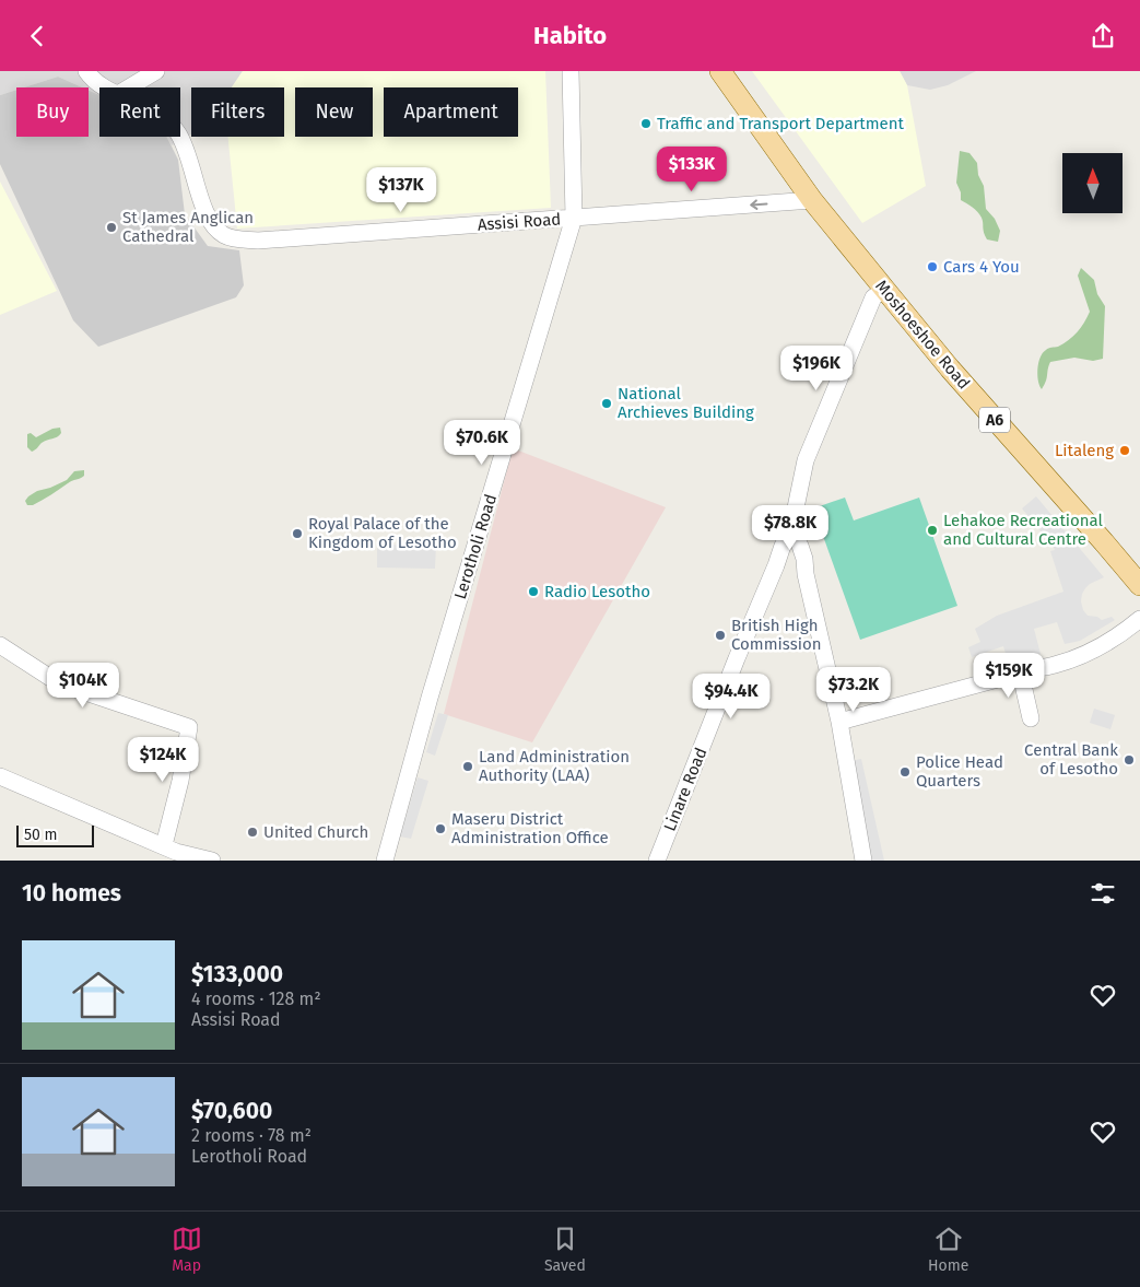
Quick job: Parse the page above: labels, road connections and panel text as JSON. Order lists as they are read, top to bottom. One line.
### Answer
{"streets":{"main road":["Moshoeshoe Road","A6"],"street":["Assisi Road","Lerotholi Road","Linare Road"]},"crossings":[["Assisi Road","Moshoeshoe Road"],["Assisi Road","Lerotholi Road"],["Moshoeshoe Road","Linare Road"]],"places":["Traffic and Transport Department","St James Anglican Cathedral","Cars 4 You","National Archieves Building","Litaleng","Lehakoe Recreational and Cultural Centre","Royal Palace of the Kingdom of Lesotho","Radio Lesotho","British High Commission","Central Bank of Lesotho","Land Administration Authority (LAA)","Police Head Quarters","Maseru District Administration Office","United Church"],"scale_bar":"50 m","north":"top","page":{"header":"Habito","chip":["Buy","Rent","Filters","New","Apartment"],"price":["$133K","$137K","$196K","$70.6K","$78.8K","$159K","$104K","$73.2K","$94.4K","$124K"],"scale":"50 m","heading":"10 homes","list":[{"name":"$133,000","note":"4 rooms · 128 m² · Assisi Road"},{"name":"$70,600","note":"2 rooms · 78 m² · Lerotholi Road"}],"tabs":["Map","Saved","Home"]}}
